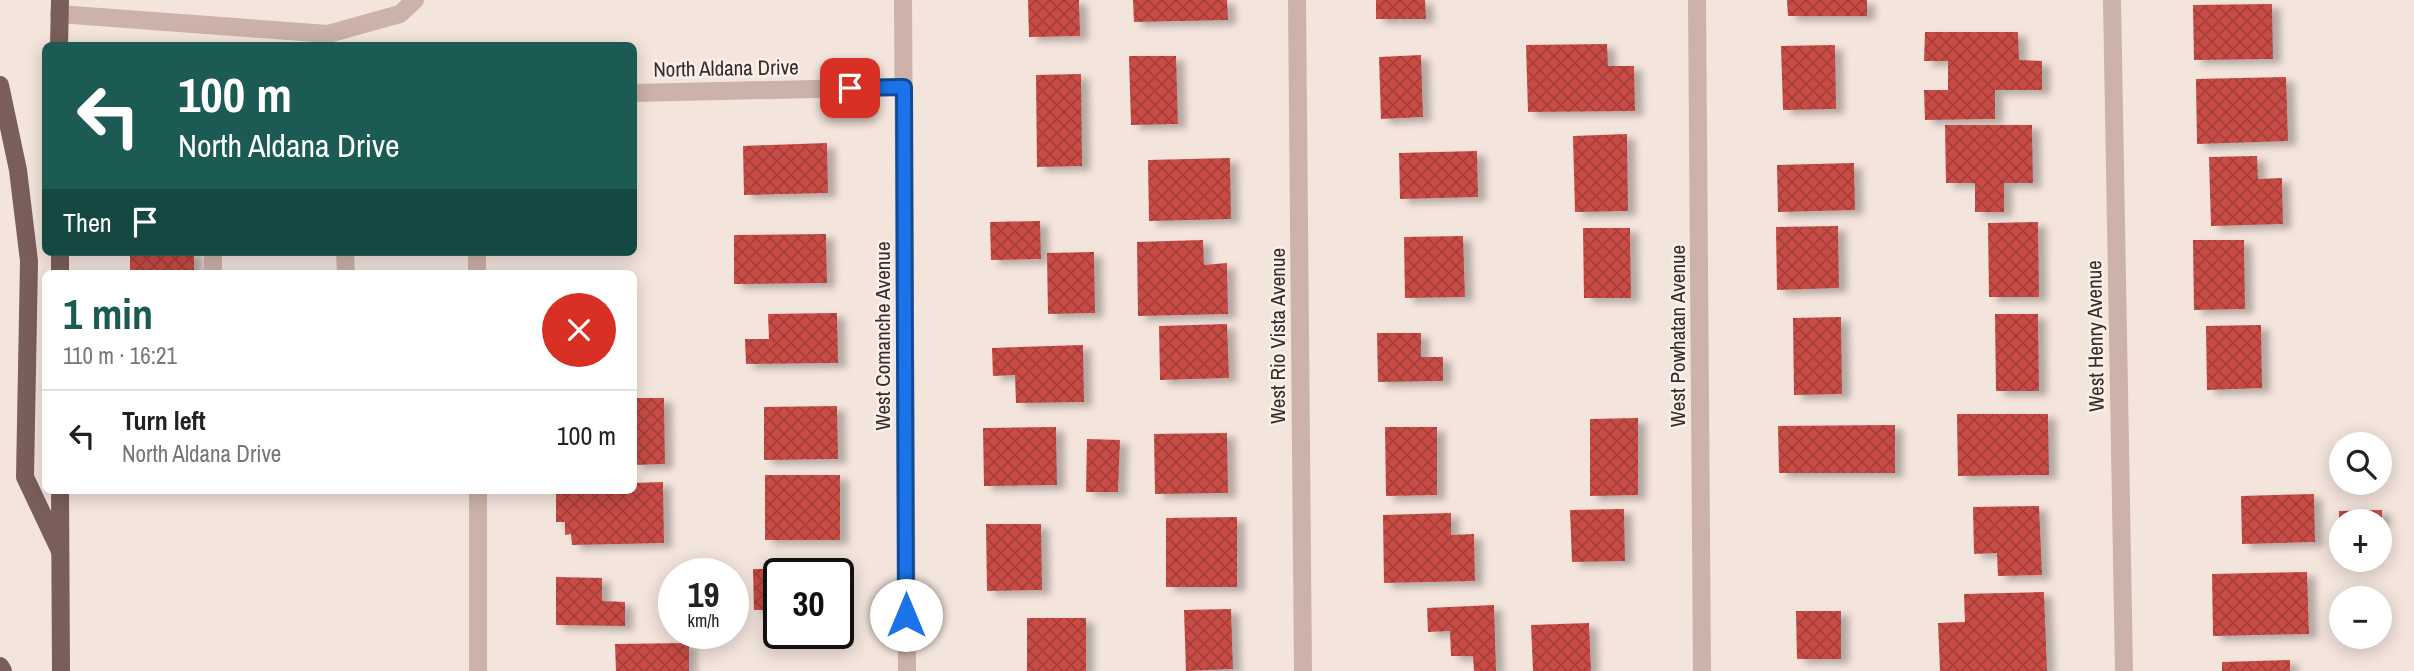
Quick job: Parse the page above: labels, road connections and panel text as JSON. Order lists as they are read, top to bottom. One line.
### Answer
{"streets":{"street":["North Aldana Drive","West Comanche Avenue","West Rio Vista Avenue","West Powhatan Avenue","West Henry Avenue"]},"crossings":[["North Aldana Drive","West Comanche Avenue"]],"page":{"turn":["100 m","North Aldana Drive"],"then":"Then","heading":["1 min","110 m · 16:21"],"list":[{"name":"Turn left","note":"North Aldana Drive","value":"100 m"}],"map_buttons":["+","−"],"speed":"19 km/h","limit":"30"}}
